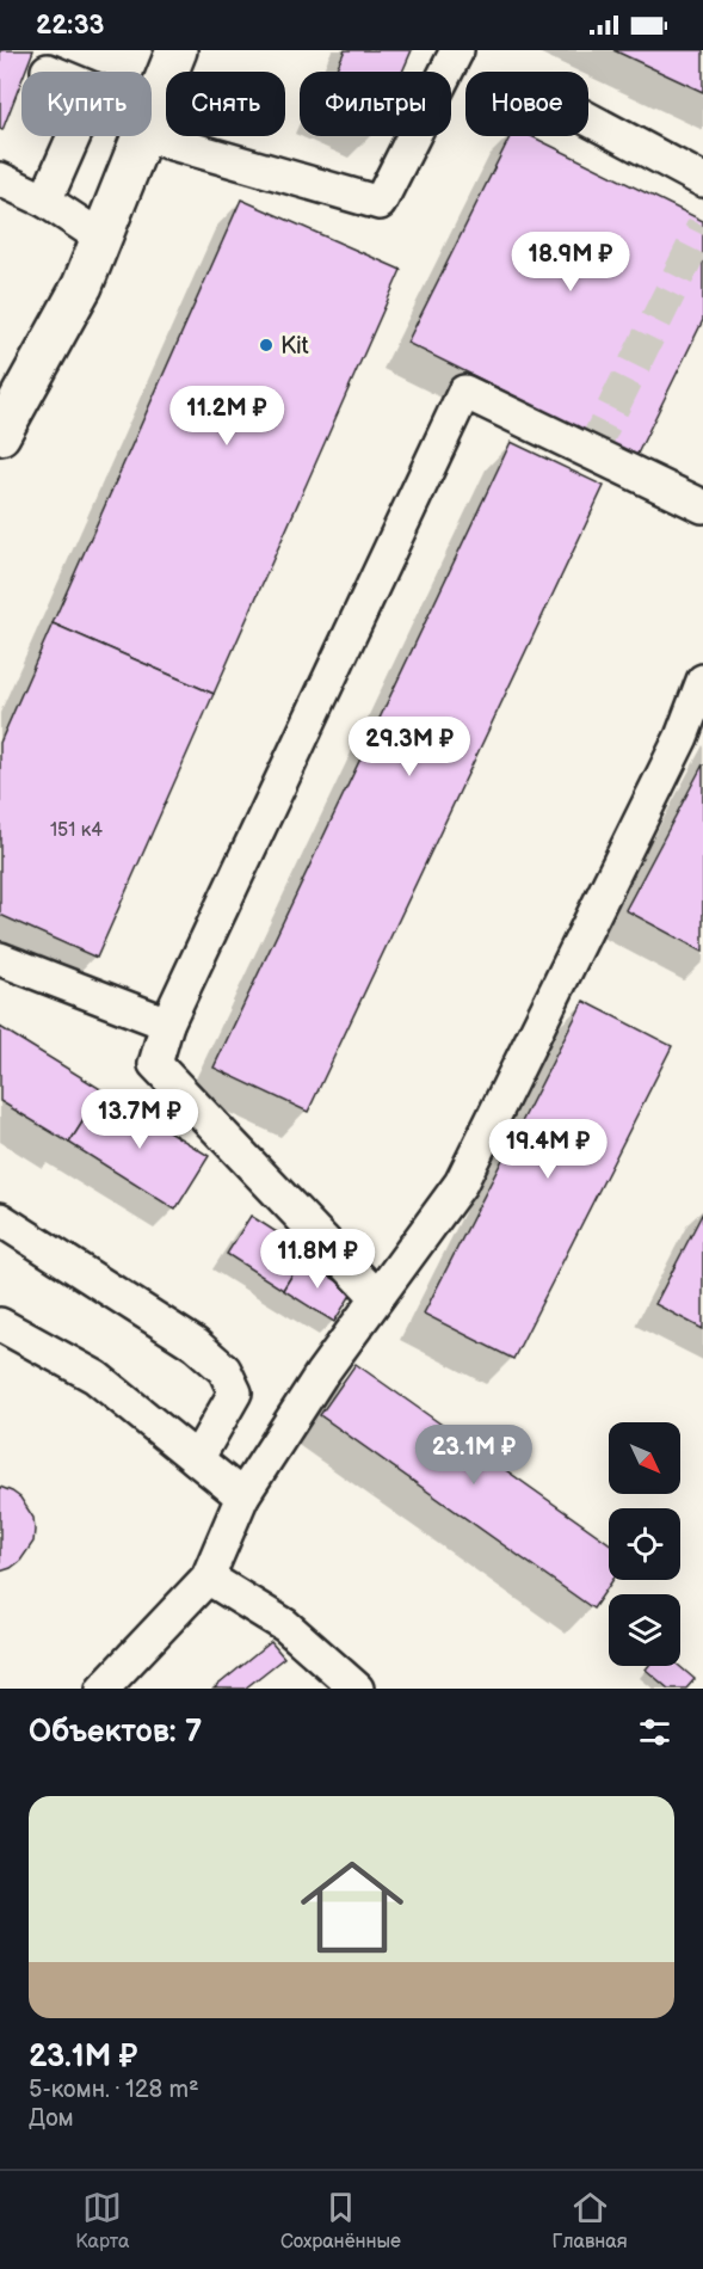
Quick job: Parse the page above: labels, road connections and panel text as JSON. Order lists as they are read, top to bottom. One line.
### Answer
{"places":["Kit"],"house_numbers":["151 к4"],"north":"bottom right","page":{"status":"22:33","chip":["Купить","Снять","Фильтры","Новое"],"price":["18.9M ₽","11.2M ₽","29.3M ₽","13.7M ₽","19.4M ₽","11.8M ₽","23.1M ₽"],"heading":"Объектов: 7","list":[{"name":"23.1M ₽","note":"5-комн. · 128 m² · Дом"}],"tabs":["Карта","Сохранённые","Главная"]}}
